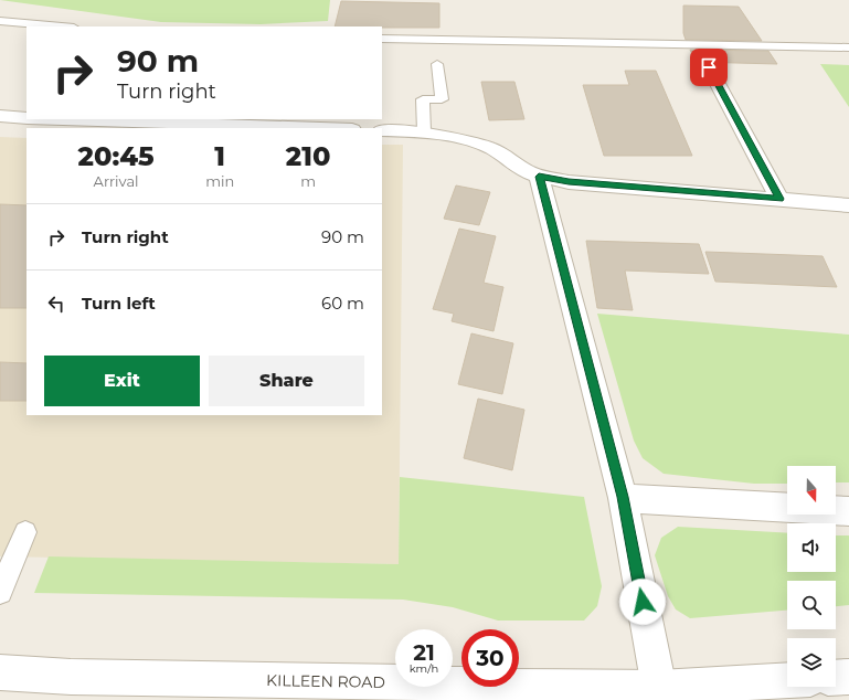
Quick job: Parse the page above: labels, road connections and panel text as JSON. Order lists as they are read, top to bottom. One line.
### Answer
{"streets":{"street":["KILLEEN ROAD"]},"north":"bottom","page":{"turn":["90 m","Turn right"],"eta":["20:45","Arrival","1","min","210","m"],"list":[{"name":"Turn right","value":"90 m"},{"name":"Turn left","value":"60 m"}],"buttons":["Exit","Share"],"speed":"21 km/h","limit":"30"}}
